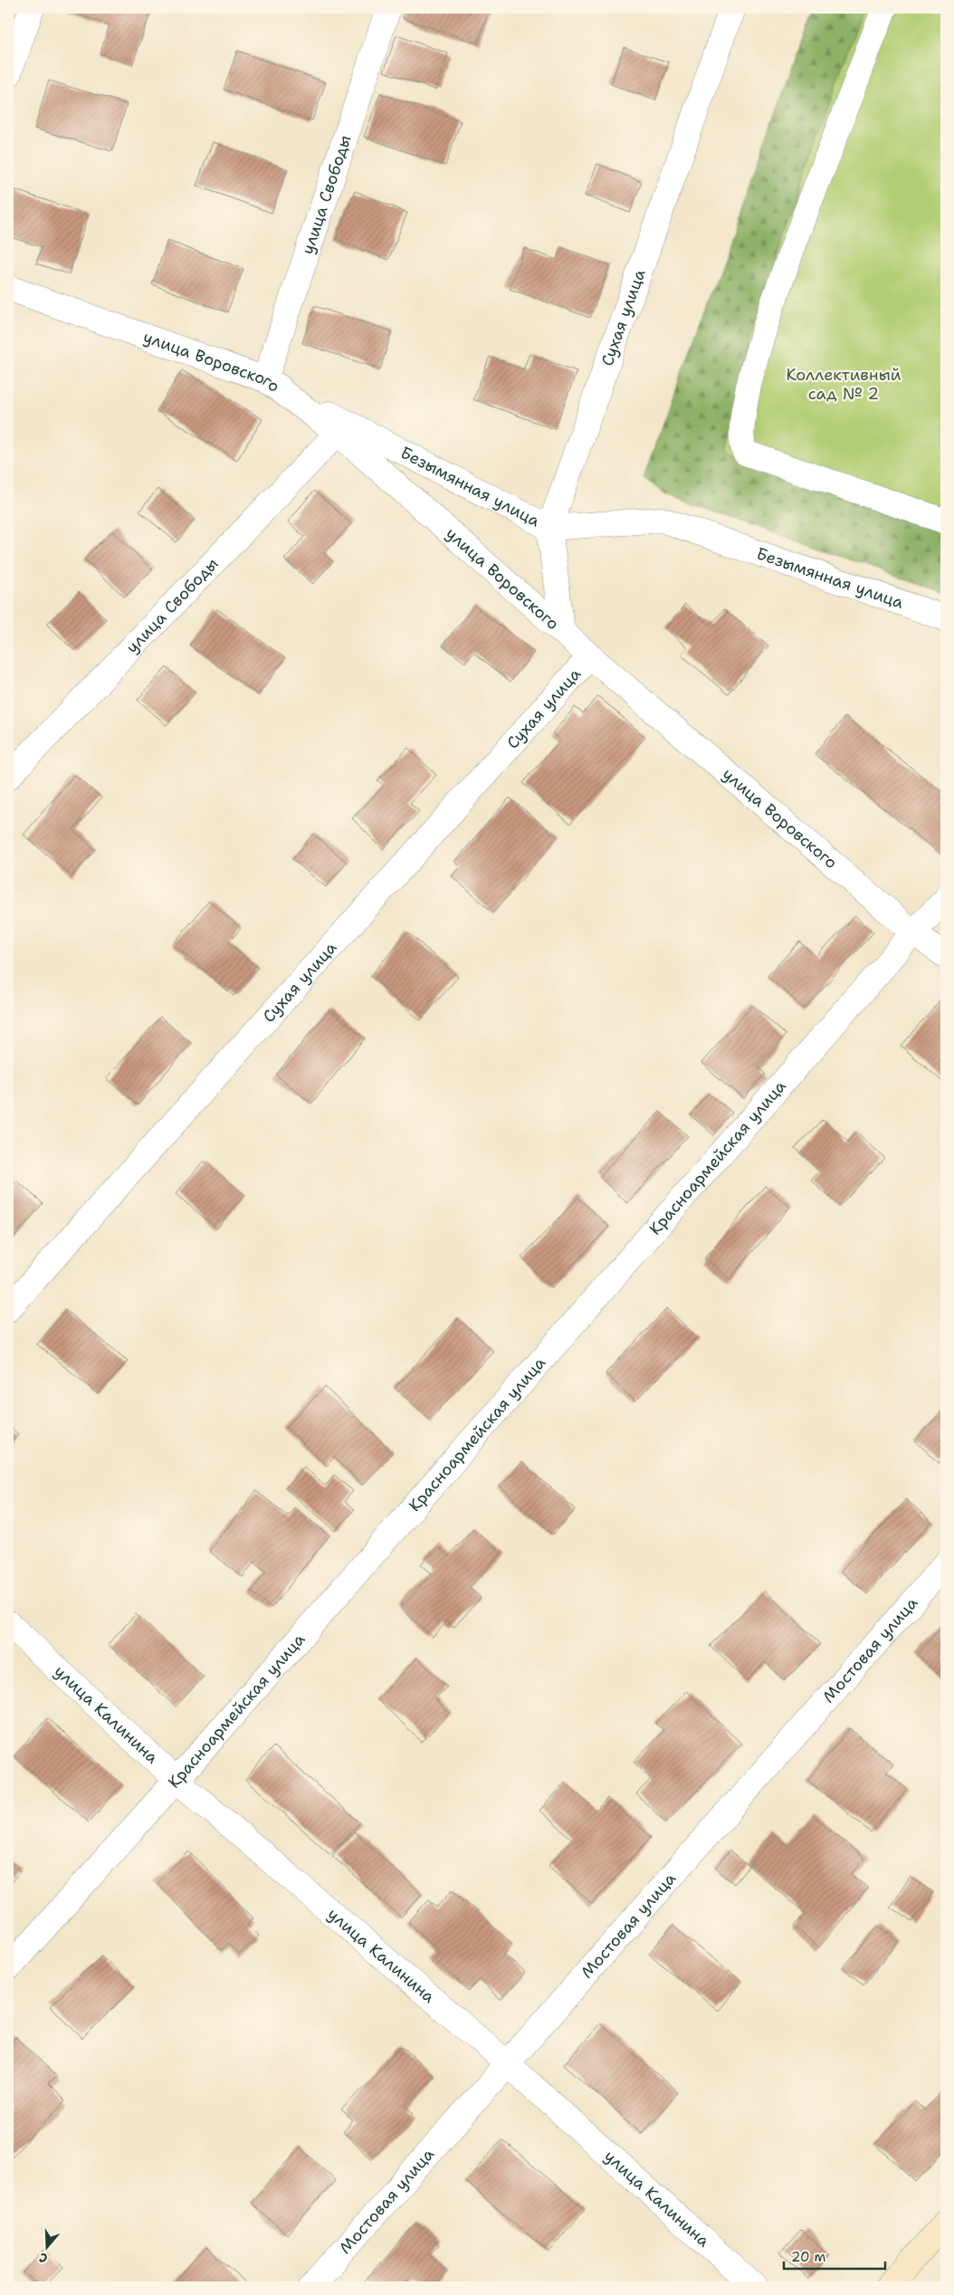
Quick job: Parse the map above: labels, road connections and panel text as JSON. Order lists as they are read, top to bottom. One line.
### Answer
{"streets":{"street":["улица Свободы","Сухая улица","улица Воровского","Безымянная улица","Красноармейская улица","Мостовая улица","улица Калинина"]},"crossings":[["улица Свободы","улица Воровского"],["улица Свободы","Безымянная улица"],["Сухая улица","улица Воровского"],["Сухая улица","Безымянная улица"],["улица Воровского","Безымянная улица"],["улица Воровского","Красноармейская улица"],["Красноармейская улица","улица Калинина"],["Мостовая улица","улица Калинина"]],"parks":["Коллективный сад № 2"],"scale_bar":"20 m","north":"bottom"}
